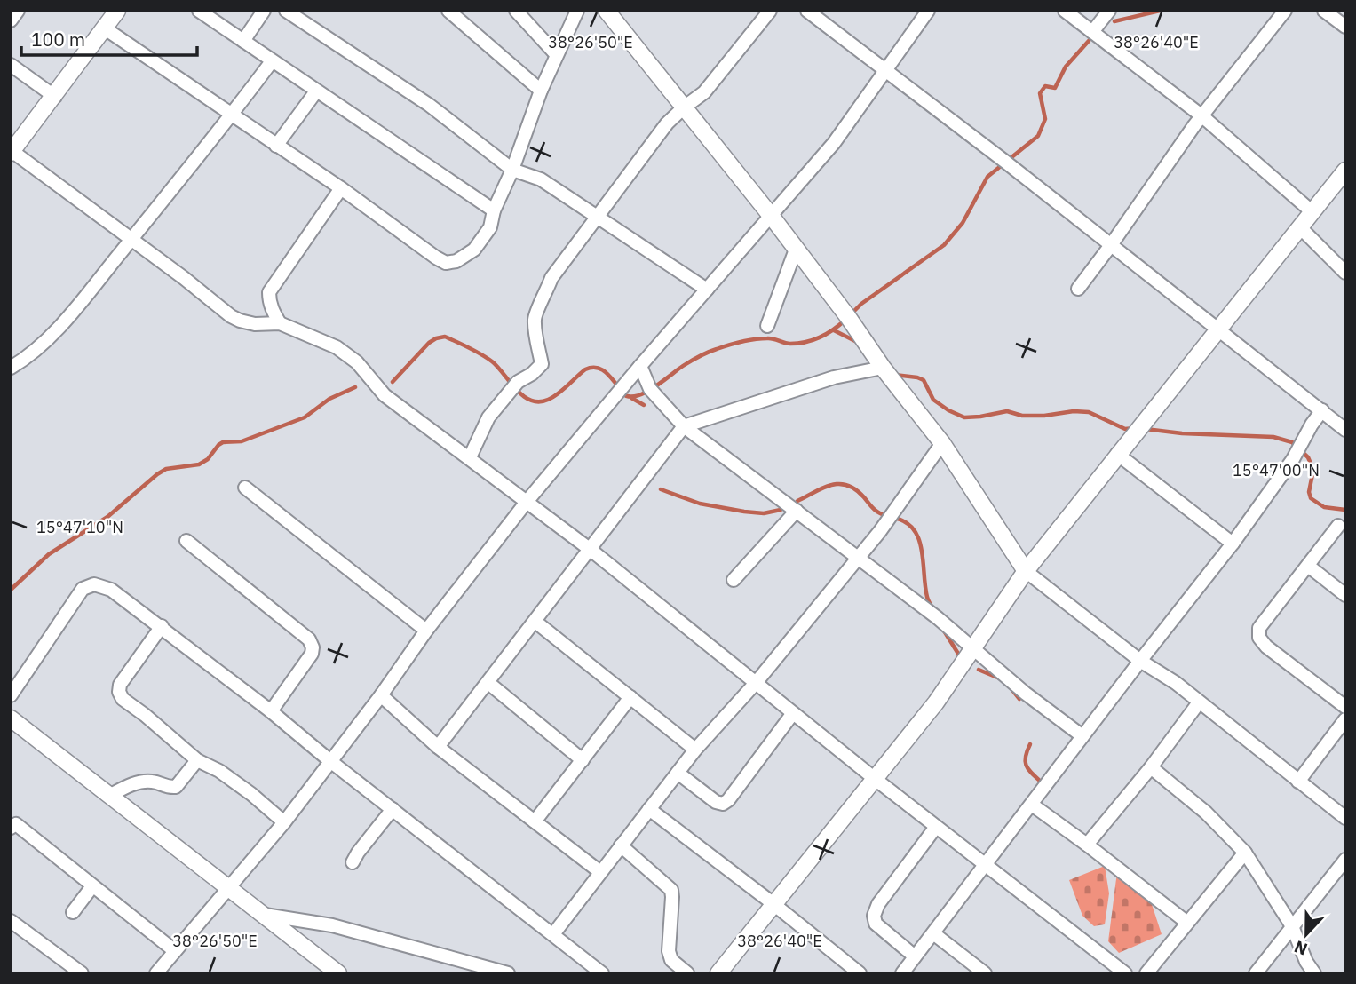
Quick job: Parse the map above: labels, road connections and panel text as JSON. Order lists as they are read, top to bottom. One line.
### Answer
{"scale_bar":"100 m","north":"bottom","coordinates":["38°26'50\"E","38°26'40\"E","15°47'00\"N","15°47'10\"N"]}
